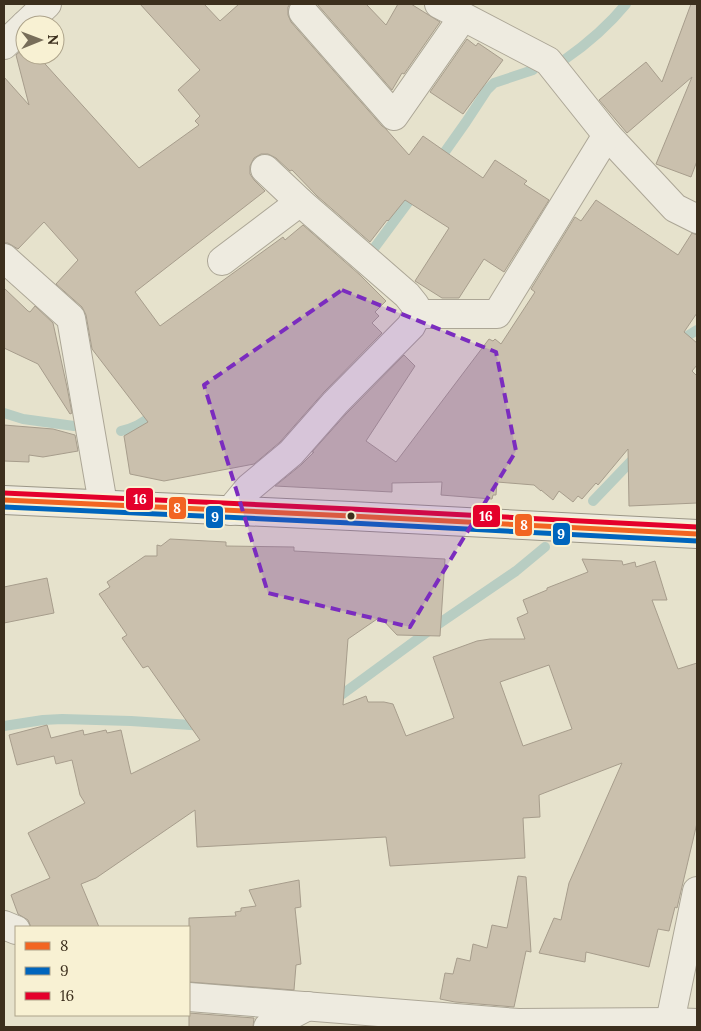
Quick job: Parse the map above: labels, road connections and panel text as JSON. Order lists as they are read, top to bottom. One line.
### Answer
{"lines":["transit line 16","transit line 8","transit line 9"],"legend":["8","9","16"],"north":"right"}
